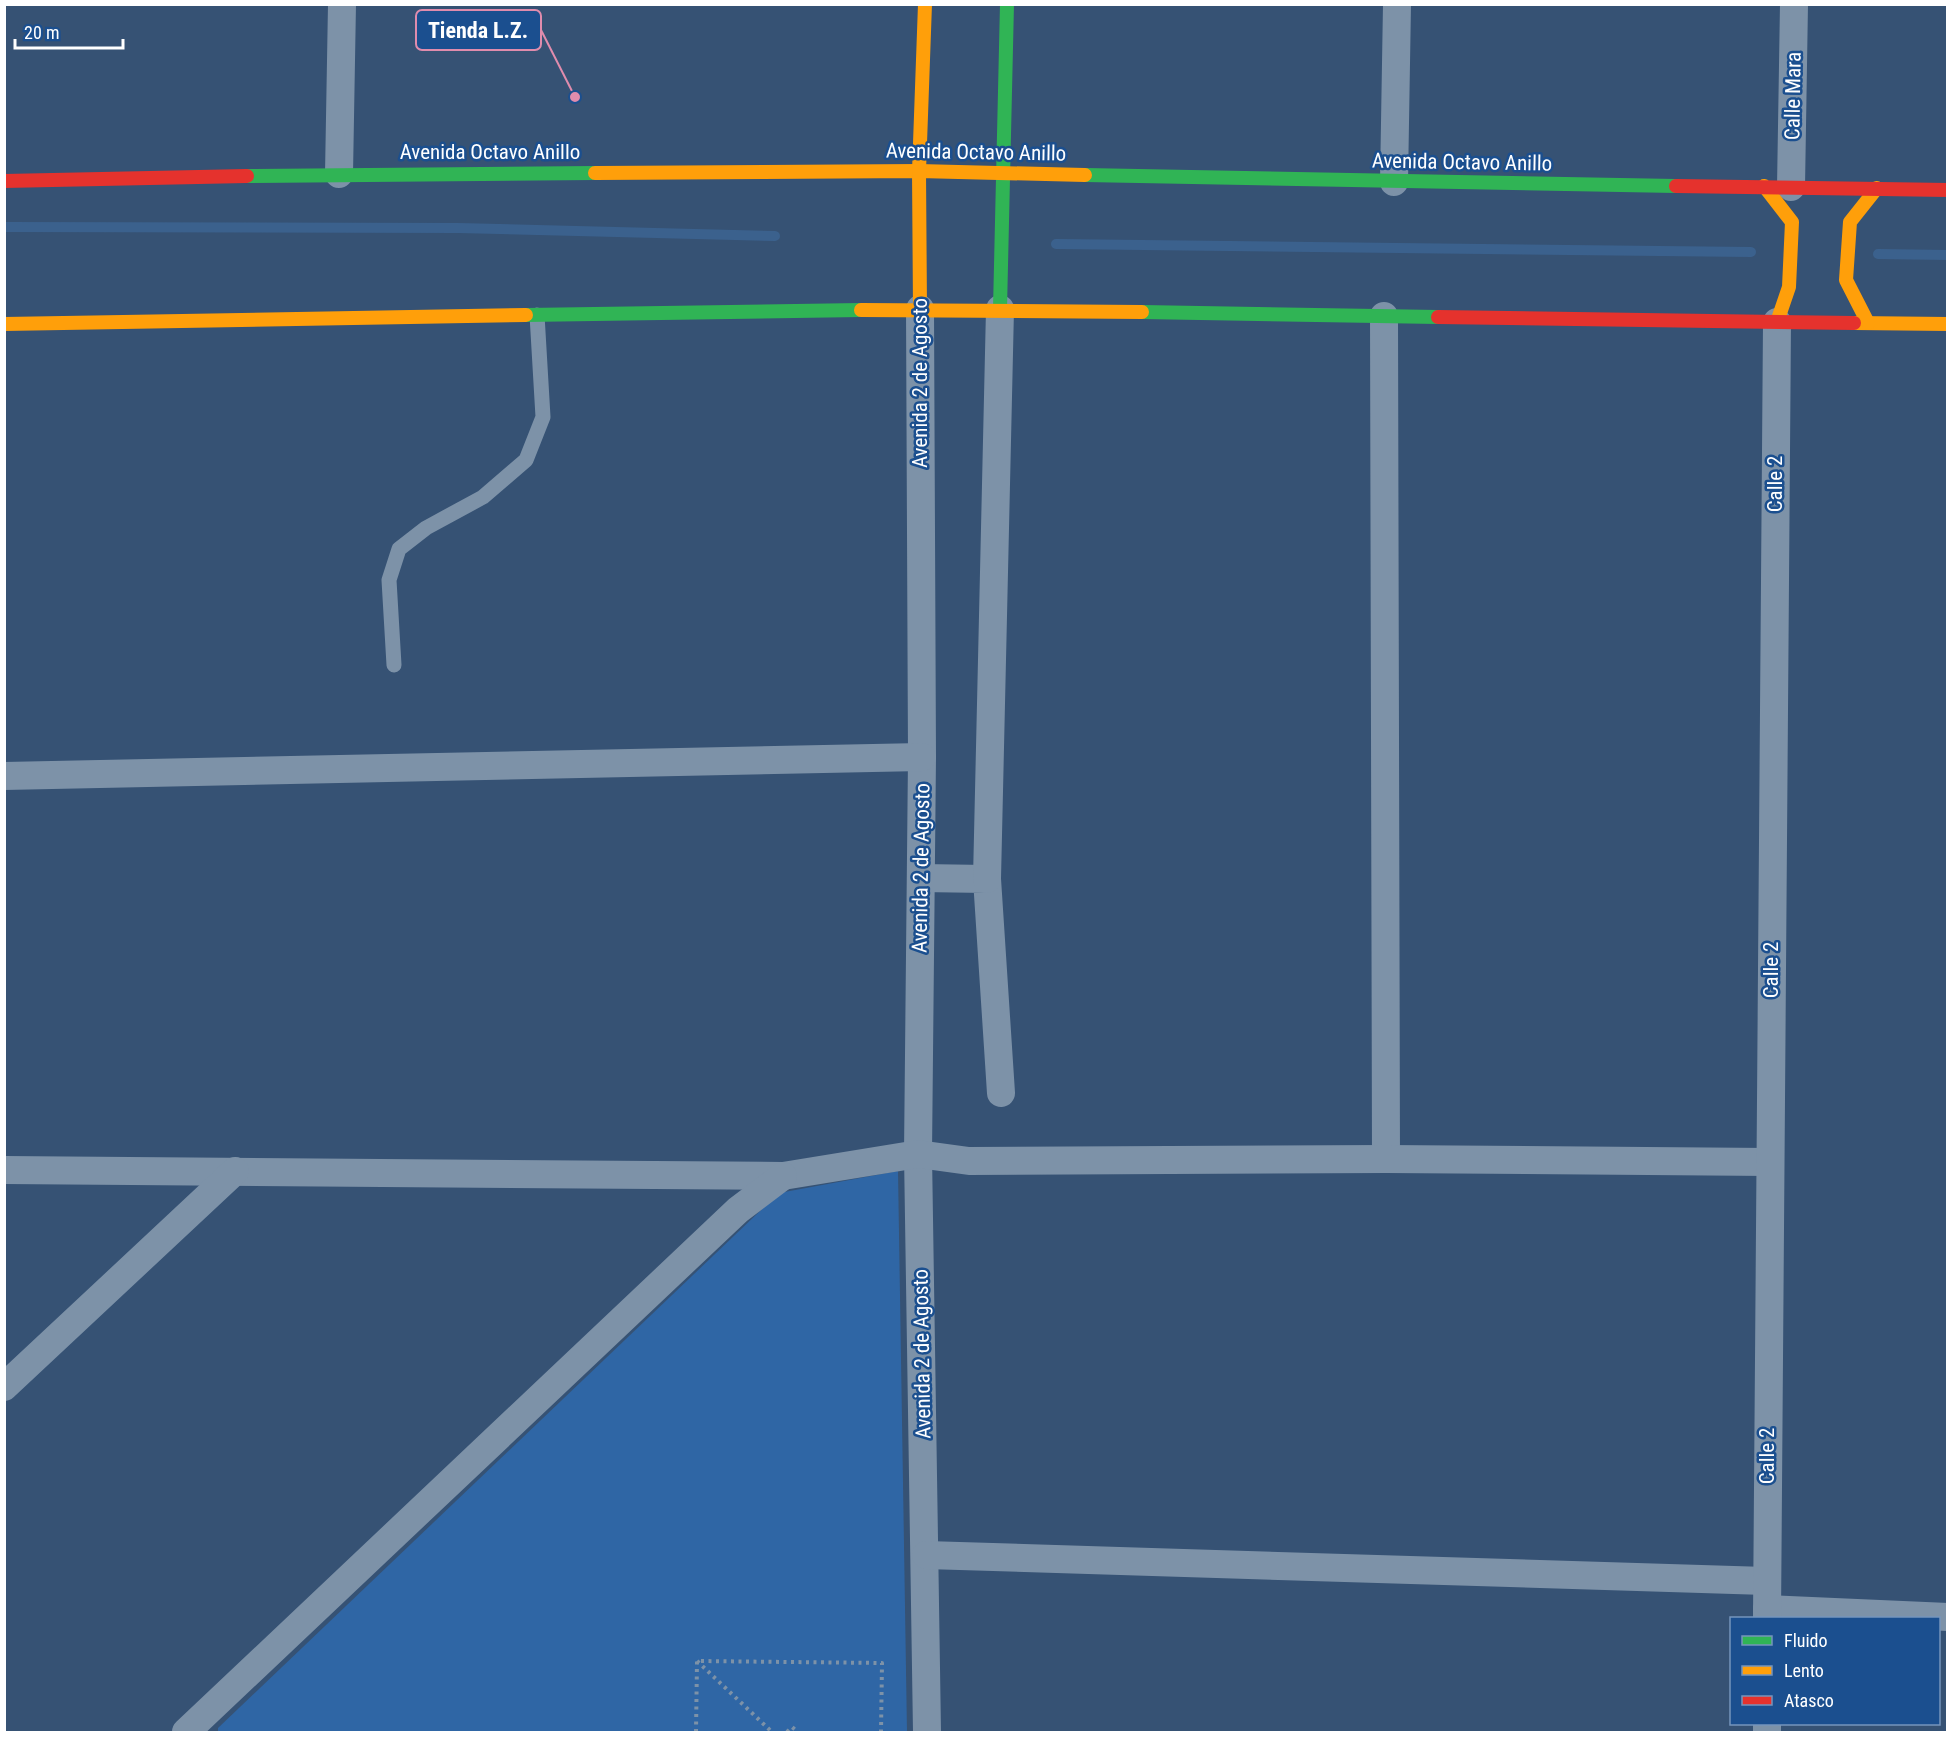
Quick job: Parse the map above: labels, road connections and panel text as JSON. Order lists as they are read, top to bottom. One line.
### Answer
{"streets":{"main road":["Avenida Octavo Anillo","Avenida 2 de Agosto"],"street":["Calle Mara","Calle 2"]},"crossings":[["Calle Mara","Avenida Octavo Anillo"],["Avenida Octavo Anillo","Avenida 2 de Agosto"]],"places":["Tienda L.Z."],"legend":["Fluido","Lento","Atasco"],"scale_bar":"20 m"}
